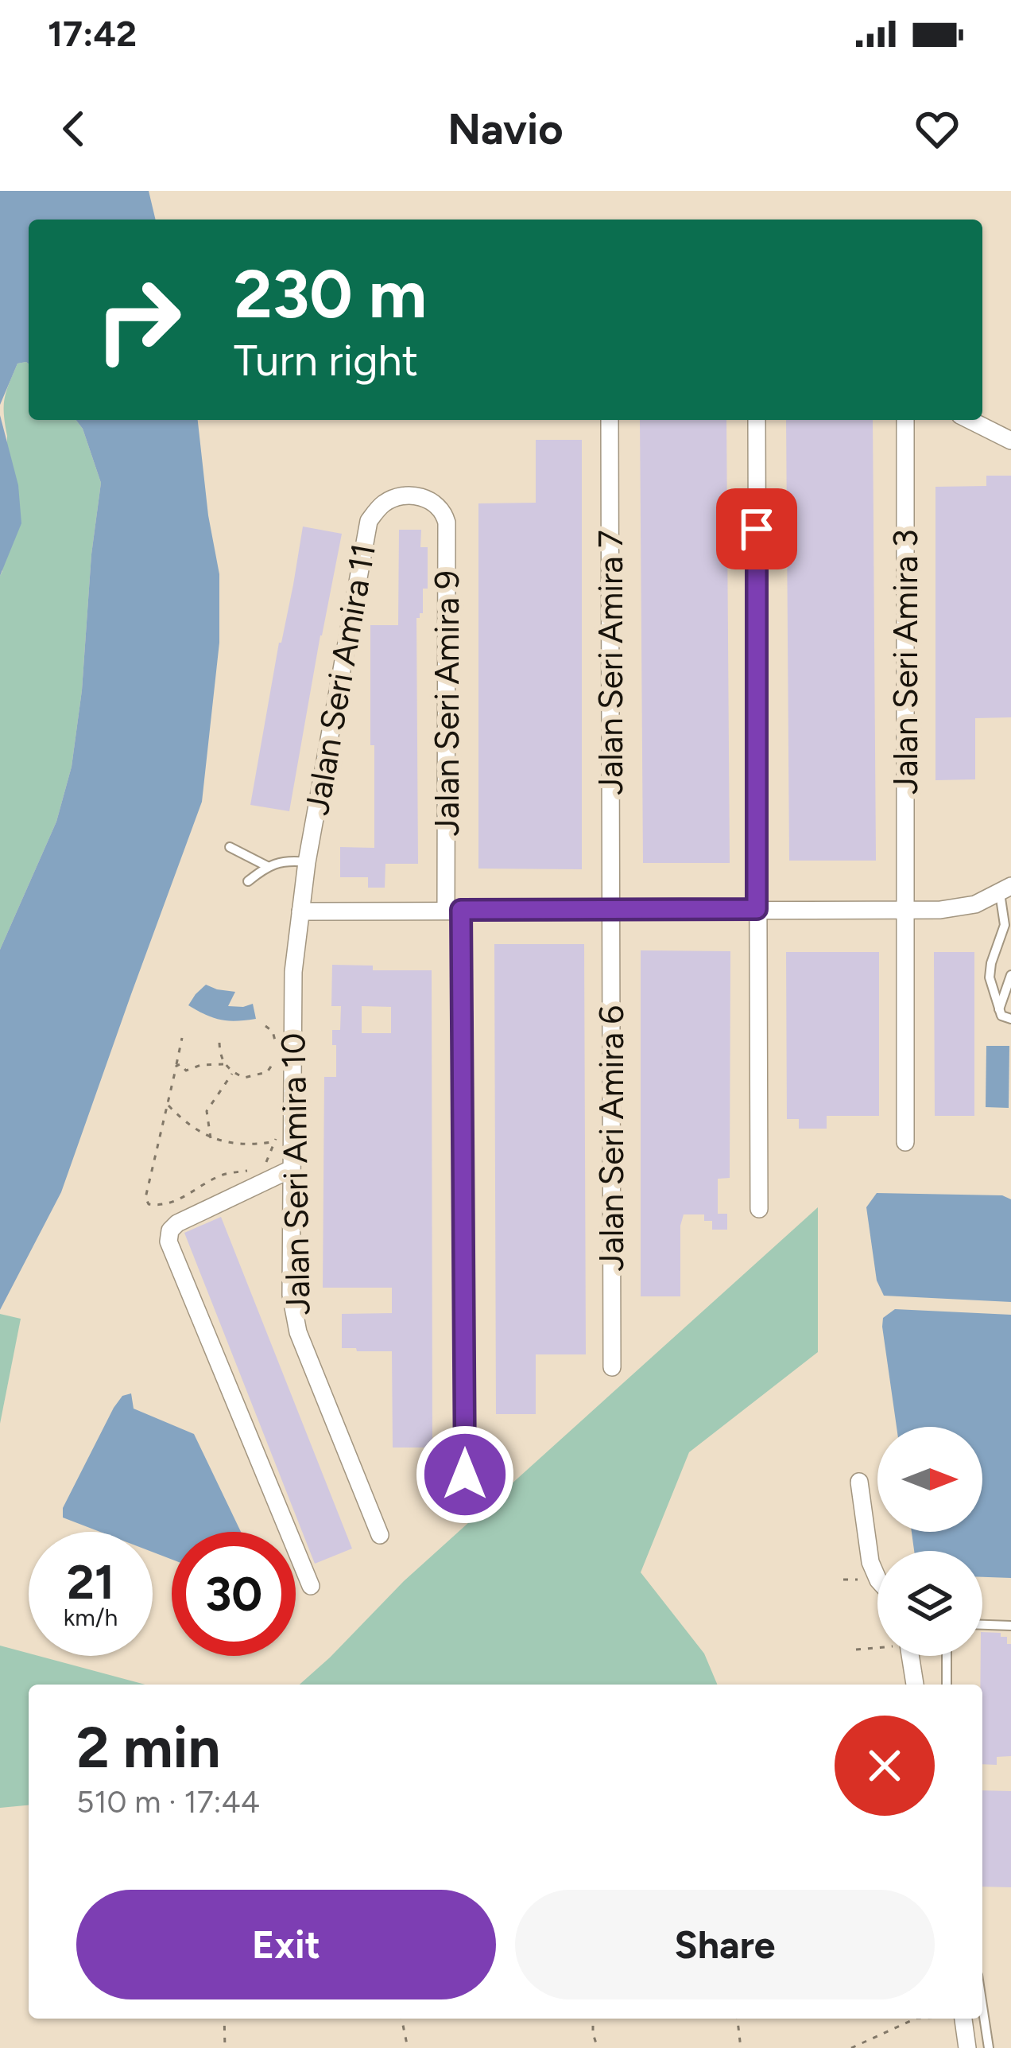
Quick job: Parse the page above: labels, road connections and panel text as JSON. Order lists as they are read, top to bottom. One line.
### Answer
{"streets":{"street":["Jalan Seri Amira 3","Jalan Seri Amira 7","Jalan Seri Amira 11","Jalan Seri Amira 9","Jalan Seri Amira 6","Jalan Seri Amira 10"]},"crossings":[["Jalan Seri Amira 7","Jalan Seri Amira 6"],["Jalan Seri Amira 11","Jalan Seri Amira 9"],["Jalan Seri Amira 11","Jalan Seri Amira 10"]],"north":"right","page":{"status":"17:42","header":"Navio","turn":["230 m","Turn right"],"speed":"21 km/h","limit":"30","heading":["2 min","510 m · 17:44"],"buttons":["Exit","Share"]}}
